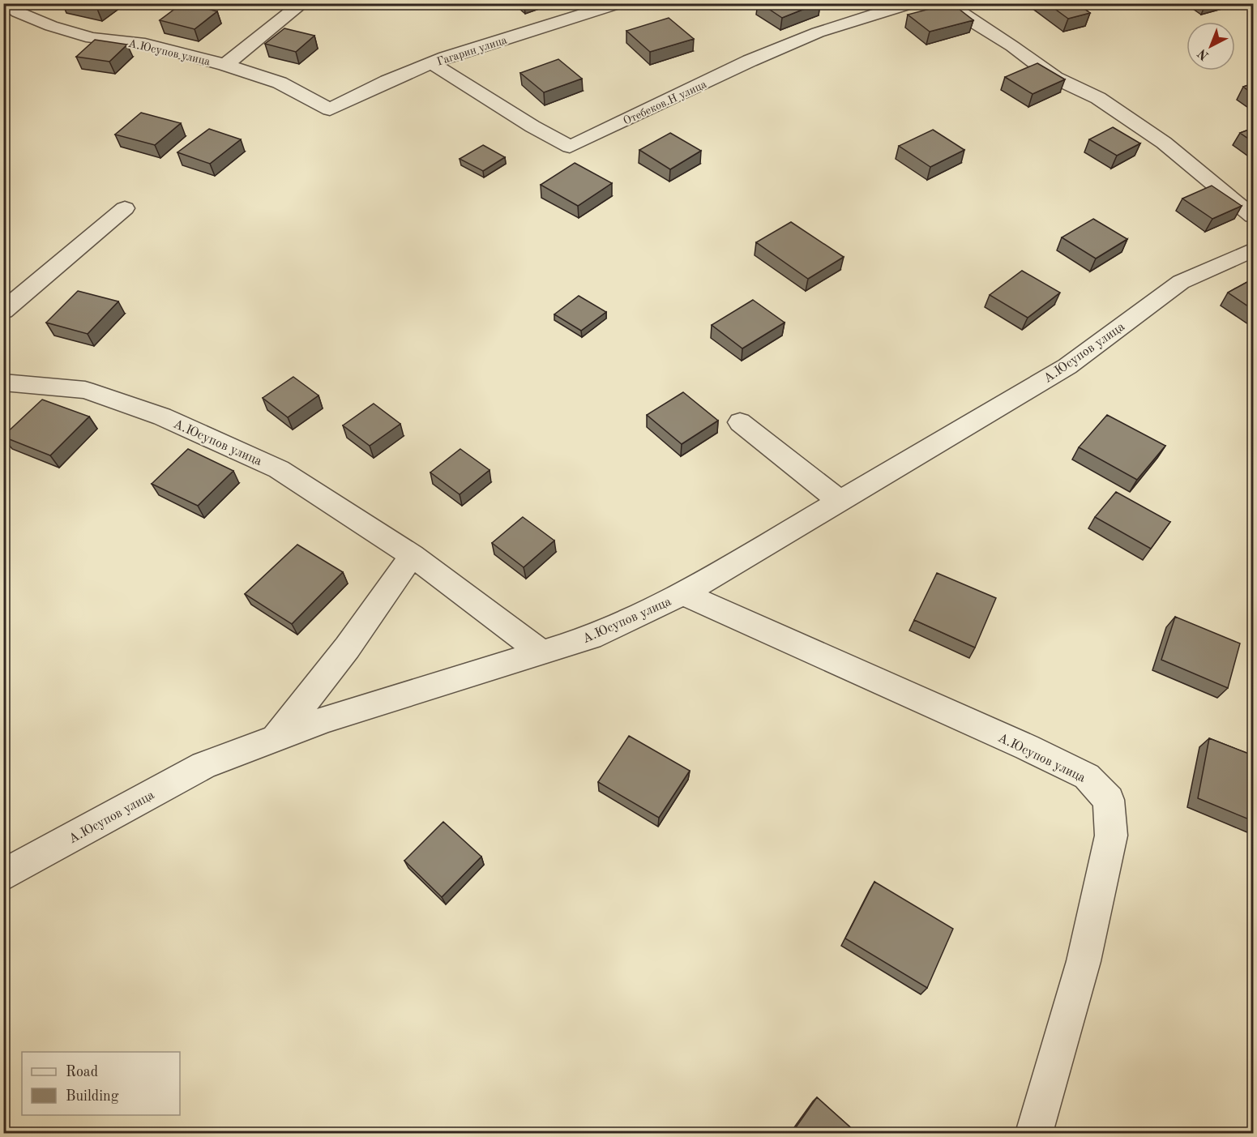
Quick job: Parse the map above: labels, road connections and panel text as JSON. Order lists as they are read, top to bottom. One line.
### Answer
{"streets":{"street":["Гагарин улица","А.Юсупов улица","Отебеков.Н улица"]},"crossings":[["Гагарин улица","А.Юсупов улица"],["Гагарин улица","Отебеков.Н улица"]],"legend":["Road","Building"],"north":"bottom left"}
